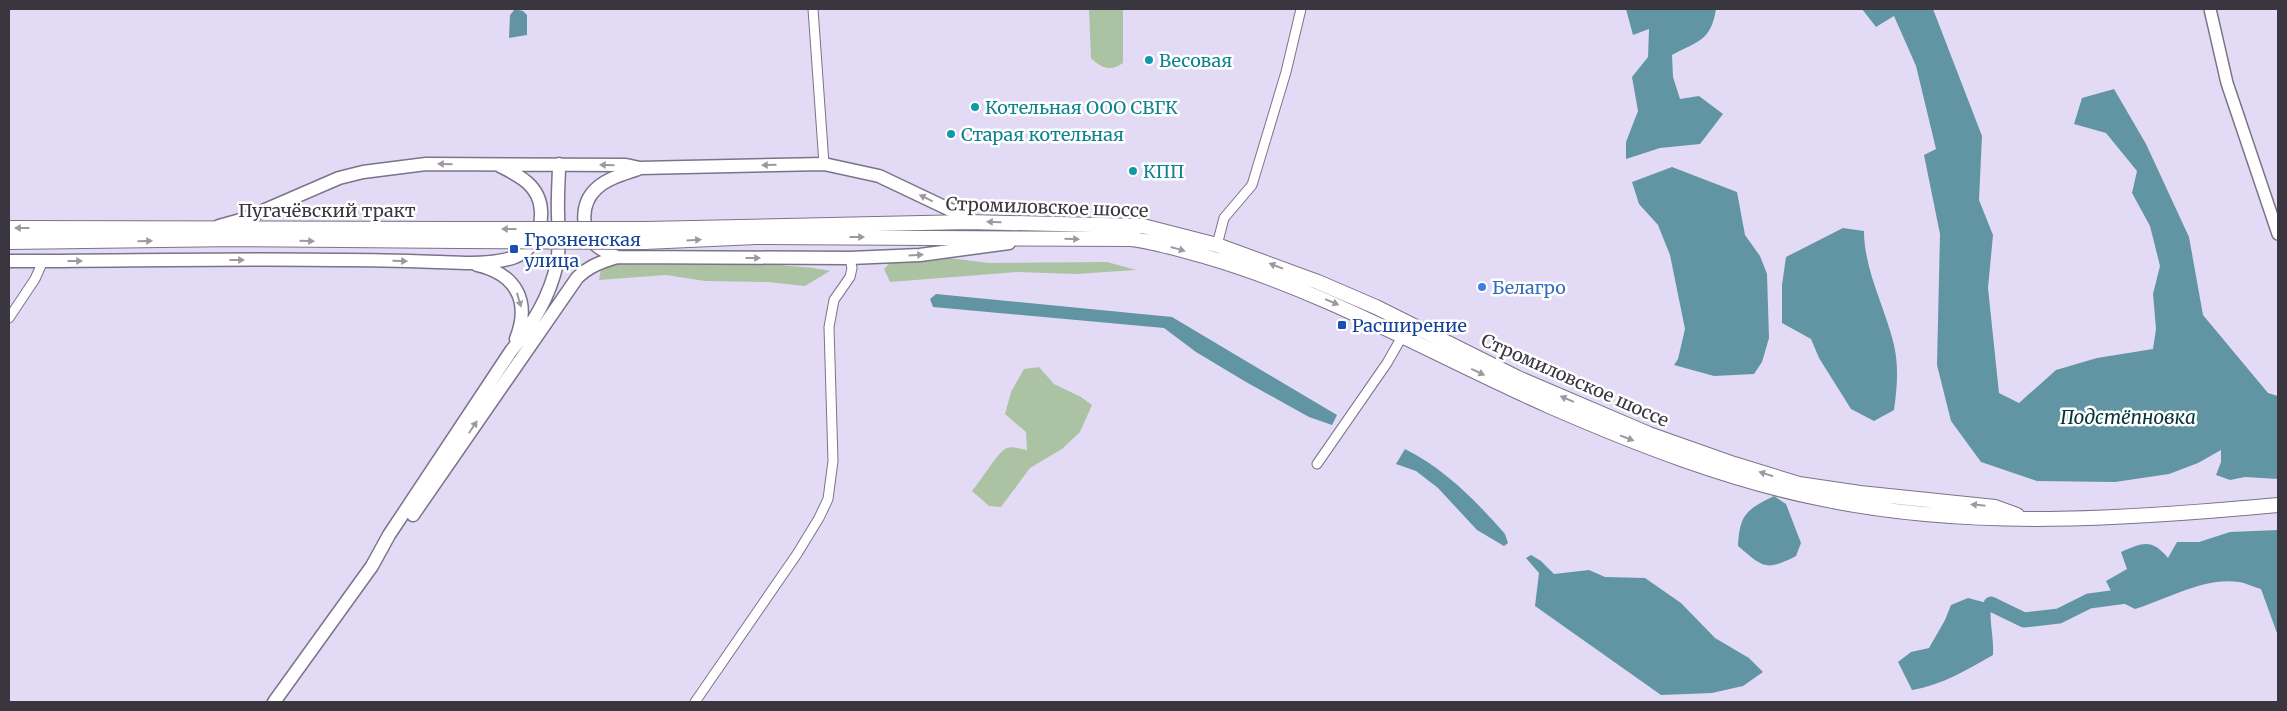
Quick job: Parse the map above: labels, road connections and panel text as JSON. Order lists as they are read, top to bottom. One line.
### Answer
{"streets":{"main road":["Стромиловское шоссе","Пугачёвский тракт"]},"crossings":[["Стромиловское шоссе","Пугачёвский тракт"]],"water":["Подстёпновка"],"places":{"other":["Весовая","Котельная ООО СВГК","Старая котельная","КПП","Белагро"],"transit":["Грозненская улица","Расширение"]}}
